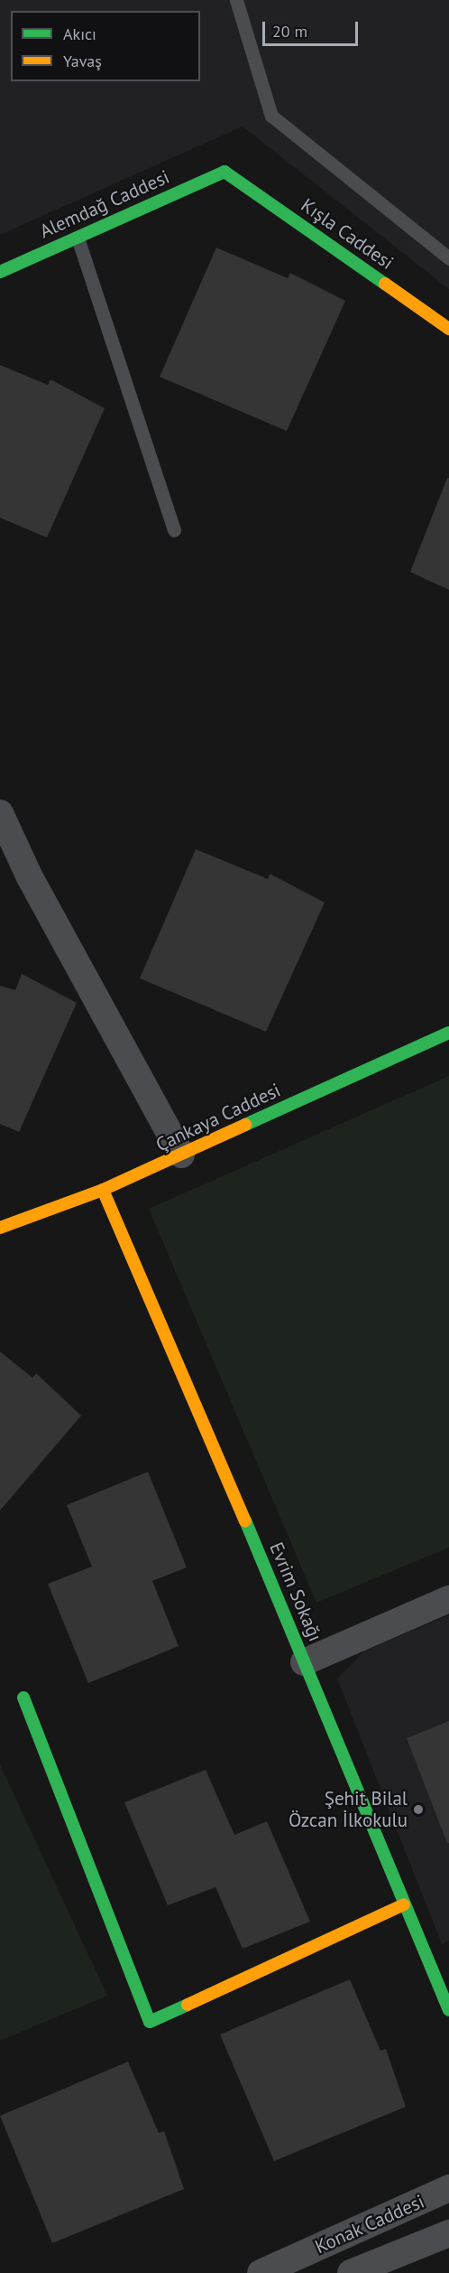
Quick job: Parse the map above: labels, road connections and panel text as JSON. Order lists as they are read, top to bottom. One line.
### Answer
{"streets":{"street":["Alemdağ Caddesi","Kışla Caddesi","Çankaya Caddesi","Evrim Sokağı","Konak Caddesi"]},"crossings":[["Alemdağ Caddesi","Kışla Caddesi"],["Çankaya Caddesi","Evrim Sokağı"]],"places":["Şehit Bilal Özcan İlkokulu"],"legend":["Akıcı","Yavaş"],"scale_bar":"20 m"}
